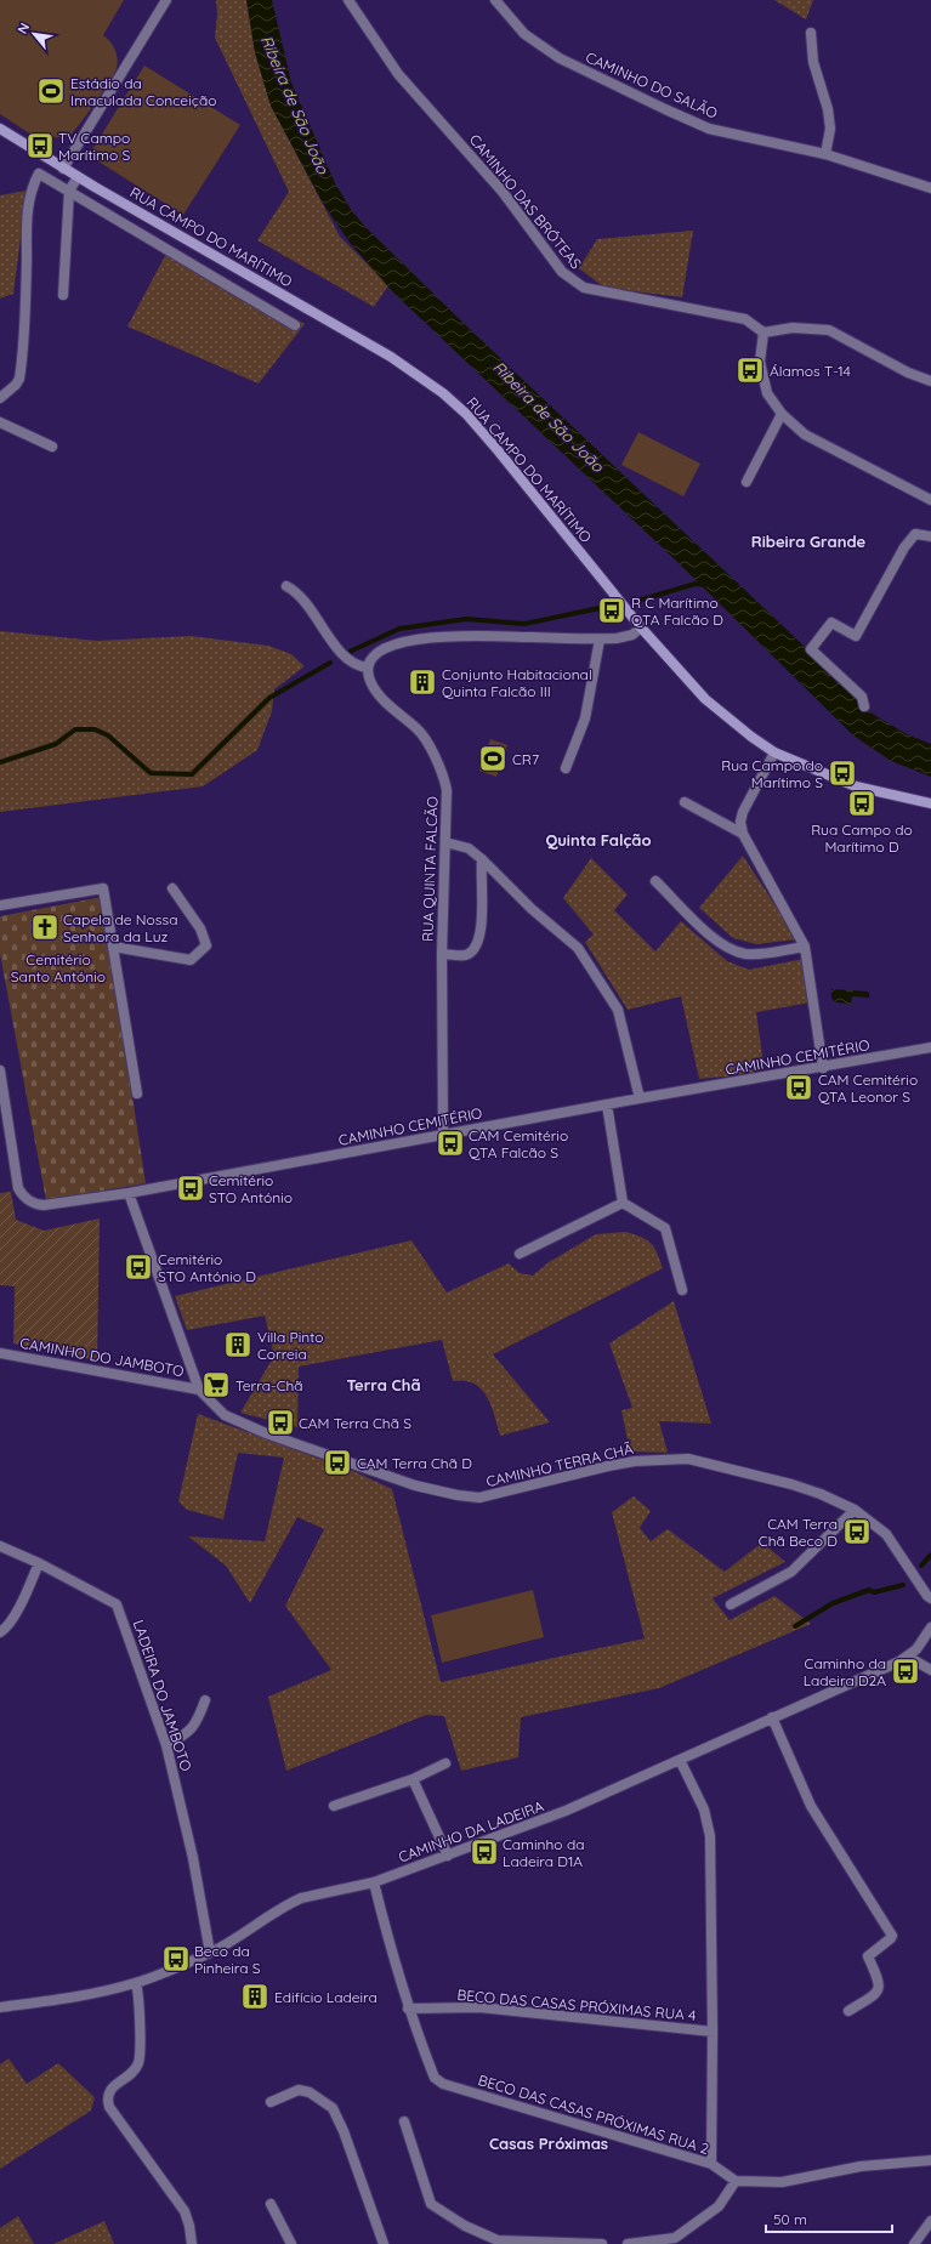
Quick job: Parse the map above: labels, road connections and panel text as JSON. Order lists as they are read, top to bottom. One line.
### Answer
{"streets":{"main road":["RUA CAMPO DO MARÍTIMO"],"street":["CAMINHO DO SALÃO","CAMINHO DAS BRÓTEAS","RUA QUINTA FALCÃO","CAMINHO CEMITÉRIO","CAMINHO DO JAMBOTO","CAMINHO TERRA CHÃ","LADEIRA DO JAMBOTO","CAMINHO DA LADEIRA","BECO DAS CASAS PRÓXIMAS RUA 4","BECO DAS CASAS PRÓXIMAS RUA 2"]},"crossings":[["RUA QUINTA FALCÃO","CAMINHO CEMITÉRIO"],["CAMINHO DO JAMBOTO","CAMINHO TERRA CHÃ"],["LADEIRA DO JAMBOTO","CAMINHO DA LADEIRA"],["CAMINHO DA LADEIRA","BECO DAS CASAS PRÓXIMAS RUA 2"],["BECO DAS CASAS PRÓXIMAS RUA 4","BECO DAS CASAS PRÓXIMAS RUA 2"]],"districts":["Ribeira Grande","Quinta Falção","Terra Chã","Casas Próximas"],"water":["Ribeira de São João"],"parks":["Cemitério Santo António"],"places":{"sports":["Estádio da Imaculada Conceição","CR7"],"bus stop":["TV Campo Marítimo S","Álamos T-14","R C Marítimo QTA Falcão D","Rua Campo do Marítimo S","Rua Campo do Marítimo D","CAM Cemitério QTA Leonor S","CAM Cemitério QTA Falcão S","Cemitério STO António","Cemitério STO António D","CAM Terra Chã S","CAM Terra Chã D","CAM Terra Chã Beco D","Caminho da Ladeira D2A","Caminho da Ladeira D1A","Beco da Pinheira S"],"building":["Conjunto Habitacional Quinta Falcão III","Villa Pinto Correia","Edifício Ladeira"],"church":["Capela de Nossa Senhora da Luz"],"supermarket":["Terra-Chã"]},"scale_bar":"50 m","north":"top left"}
